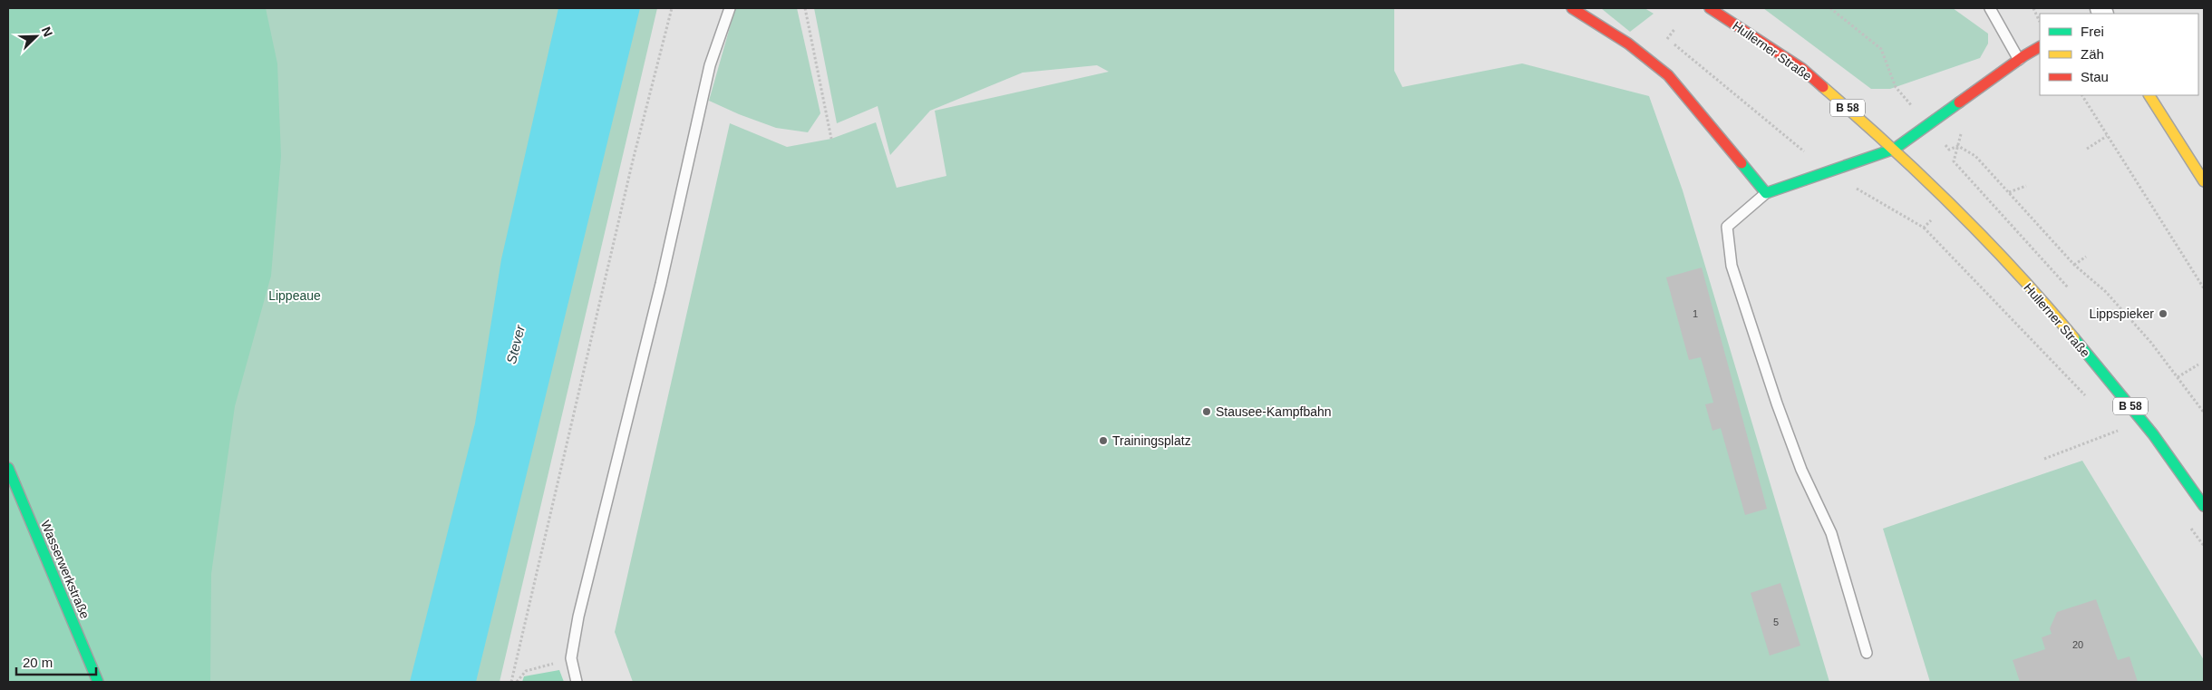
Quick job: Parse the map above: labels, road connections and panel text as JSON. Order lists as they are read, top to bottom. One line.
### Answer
{"streets":{"street":["Hullerner Straße","B 58","Wasserwerkstraße"]},"water":["Stever"],"parks":["Lippeaue"],"places":["Lippspieker","Stausee-Kampfbahn","Trainingsplatz"],"house_numbers":["1","5","20"],"legend":["Frei","Zäh","Stau"],"scale_bar":"20 m","north":"top right"}
